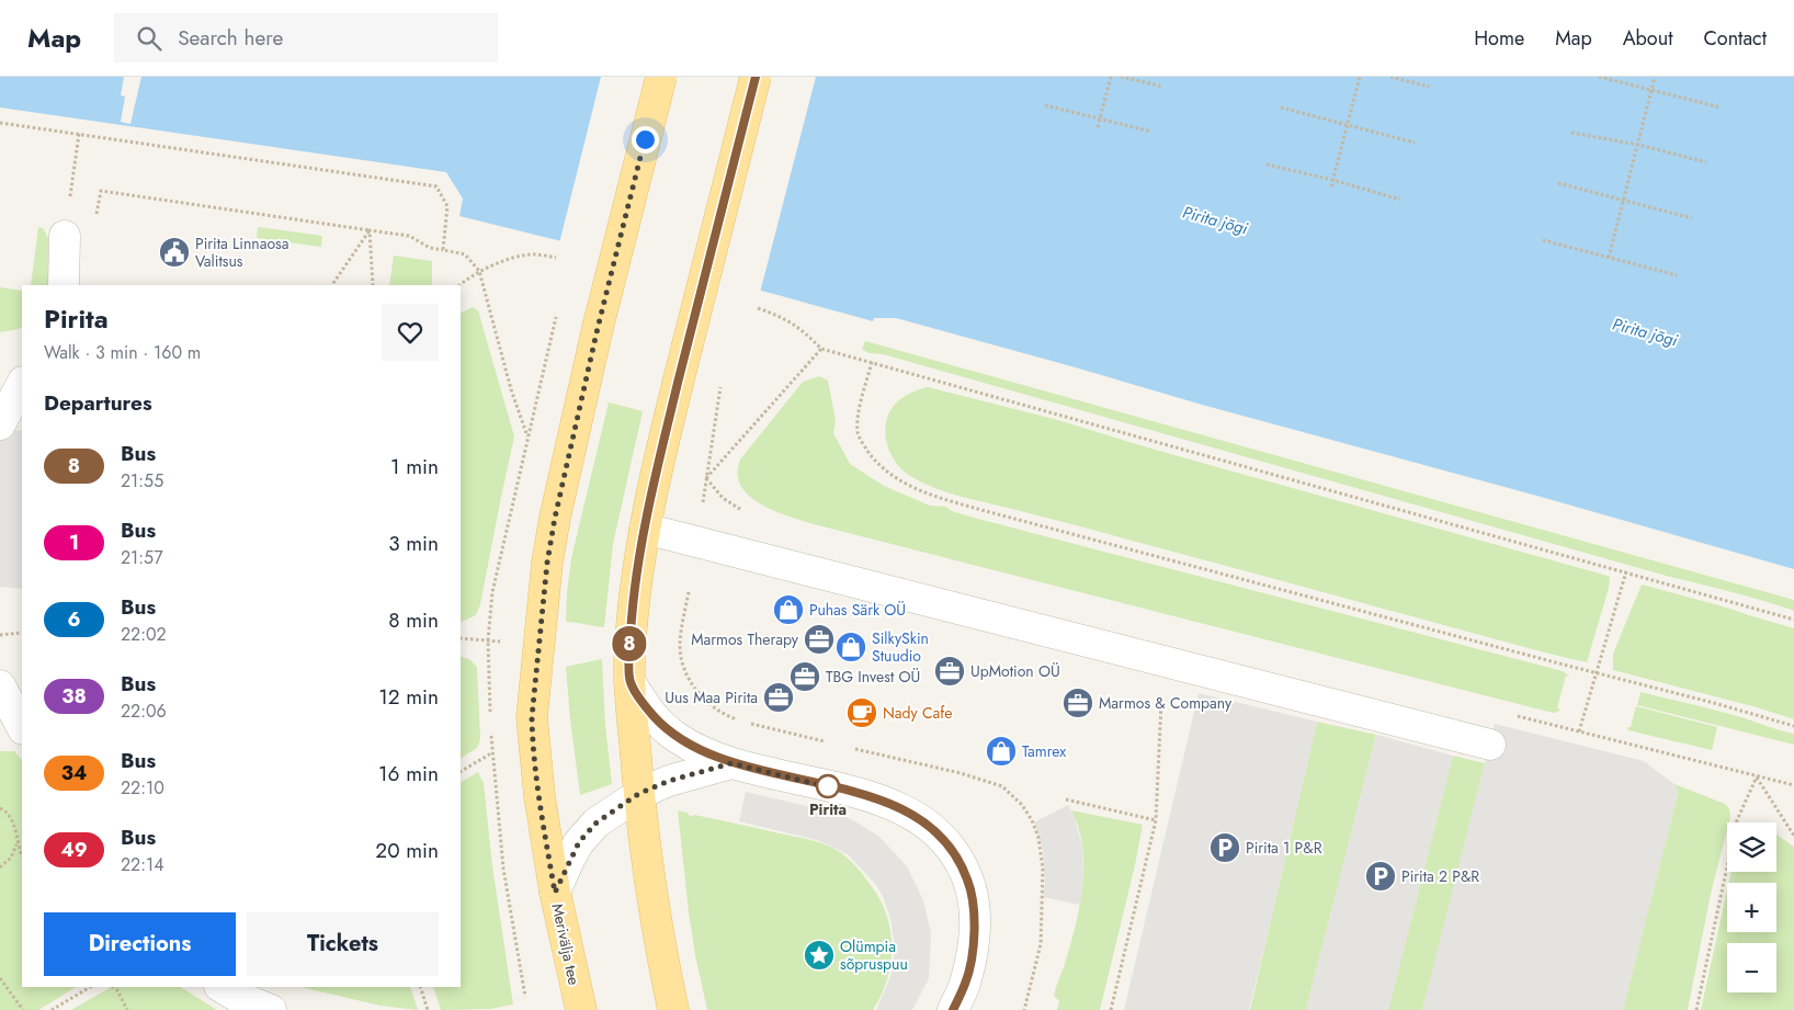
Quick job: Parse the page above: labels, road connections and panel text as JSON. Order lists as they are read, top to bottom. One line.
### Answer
{"streets":{"main road":["Merivälja tee"]},"water":["Pirita jõgi"],"places":{"public building":["Pirita Linnaosa Valitsus"],"shop":["Puhas Särk OÜ","SilkySkin Stuudio","Tamrex"],"office":["Marmos Therapy","UpMotion OÜ","TBG Invest OÜ","Uus Maa Pirita","Marmos & Company"],"cafe":["Nady Cafe"],"other":["Pirita"],"parking":["Pirita 1 P&R","Pirita 2 P&R"],"place":["Olümpia sõpruspuu"]},"lines":["bus line 8"],"page":{"header":"Map","search":"Search here","nav":["Home","Map","About","Contact"],"on_map":"8","heading":[["Pirita","Walk · 3 min · 160 m"],"Departures"],"list":[{"mark":"8","name":"Bus","note":"21:55","value":"1 min"},{"mark":"1","name":"Bus","note":"21:57","value":"3 min"},{"mark":"6","name":"Bus","note":"22:02","value":"8 min"},{"mark":"38","name":"Bus","note":"22:06","value":"12 min"},{"mark":"34","name":"Bus","note":"22:10","value":"16 min"},{"mark":"49","name":"Bus","note":"22:14","value":"20 min"}],"map_buttons":["+","−"],"buttons":["Directions","Tickets"]}}
